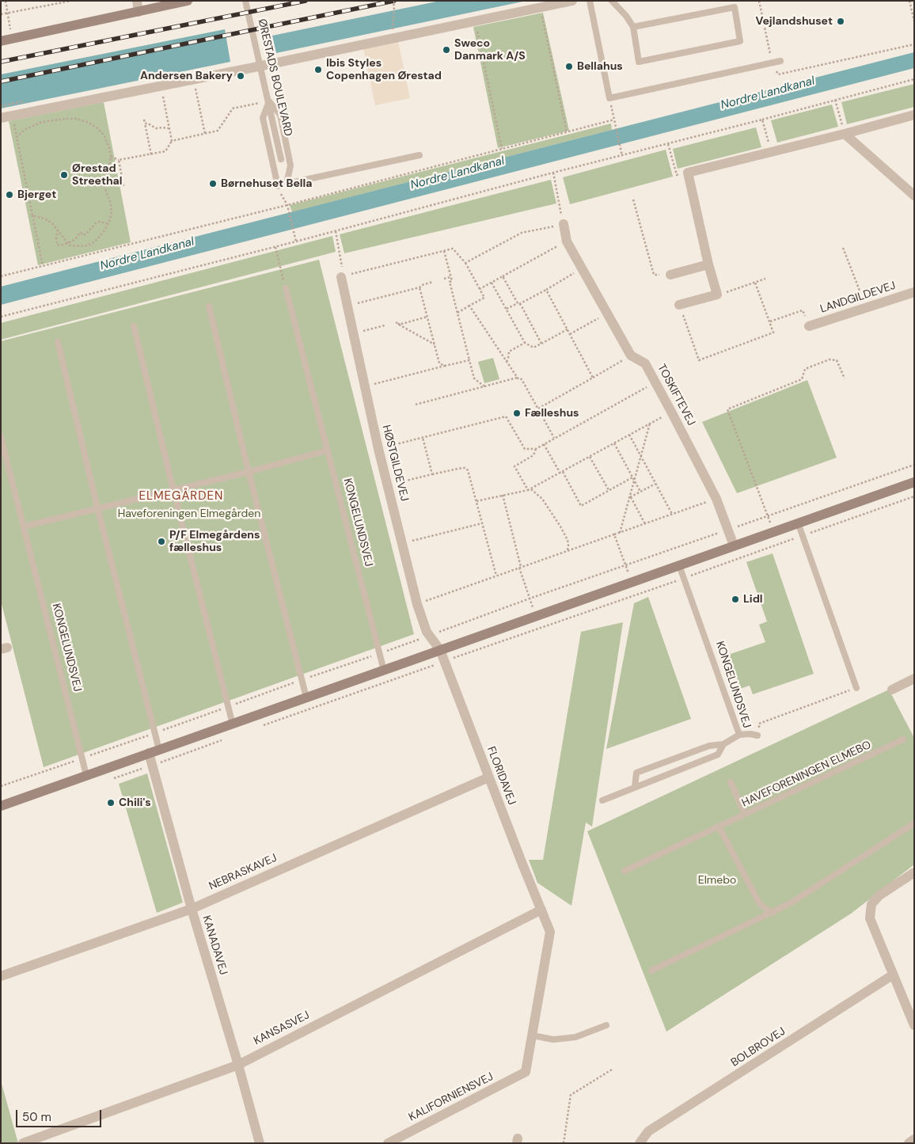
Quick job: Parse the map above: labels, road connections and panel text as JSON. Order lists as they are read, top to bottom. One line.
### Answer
{"streets":{"street":["LANDGILDEVEJ","TOSKIFTEVEJ","HØSTGILDEVEJ","FLORIDAVEJ","NEBRASKAVEJ","KANADAVEJ","KANSASVEJ","BOLBROVEJ","KALIFORNIENSVEJ"],"lane":["ØRESTADS BOULEVARD","KONGELUNDSVEJ","HAVEFORENINGEN ELMEBO"]},"crossings":[["HØSTGILDEVEJ","FLORIDAVEJ"],["FLORIDAVEJ","NEBRASKAVEJ"],["FLORIDAVEJ","KANSASVEJ"],["FLORIDAVEJ","KALIFORNIENSVEJ"],["NEBRASKAVEJ","KANADAVEJ"],["KANADAVEJ","KANSASVEJ"]],"districts":["ELMEGÅRDEN"],"water":["Nordre Landkanal"],"parks":["Haveforeningen Elmegården","Elmebo"],"places":["Vejlandshuset","Sweco Danmark A/S","Bellahus","Ibis Styles Copenhagen Ørestad","Andersen Bakery","Ørestad Streethal","Børnehuset Bella","Bjerget","Fælleshus","P/F Elmegårdens fælleshus","Lidl","Chili's"],"scale_bar":"50 m"}
